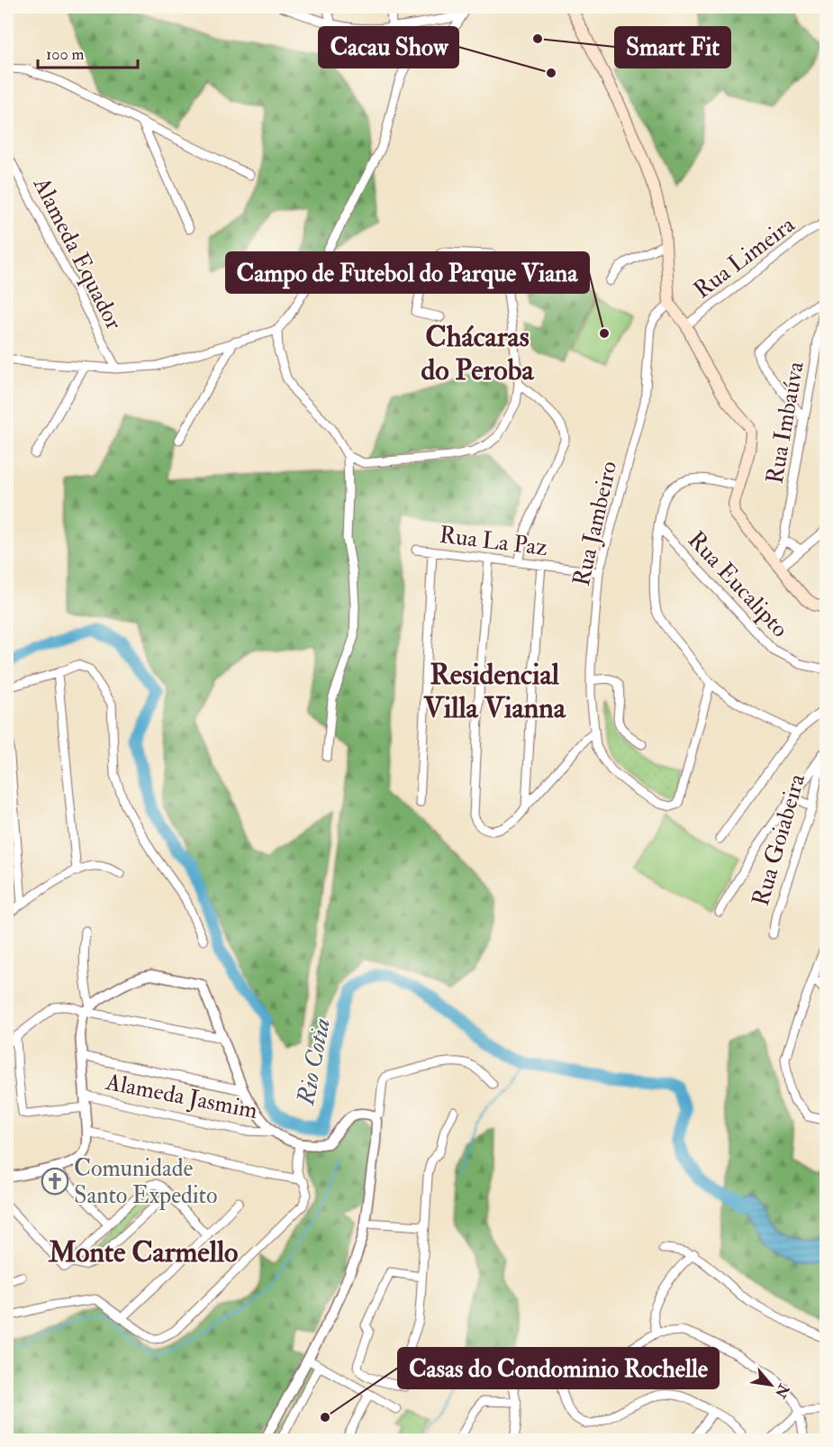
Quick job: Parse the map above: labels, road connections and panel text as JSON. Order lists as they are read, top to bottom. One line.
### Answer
{"streets":{"street":["Alameda Equador","Rua Limeira","Rua Imbaúva","Rua Jambeiro","Rua La Paz","Rua Eucalipto","Rua Goiabeira","Alameda Jasmim"]},"crossings":[["Rua Jambeiro","Rua La Paz"]],"districts":["Chácaras do Peroba","Residencial Villa Vianna","Monte Carmello"],"water":["Rio Cotia"],"places":{"other":["Smart Fit","Cacau Show","Campo de Futebol do Parque Viana","Casas do Condominio Rochelle"],"church":["Comunidade Santo Expedito"]},"scale_bar":"100 m","north":"bottom right"}
